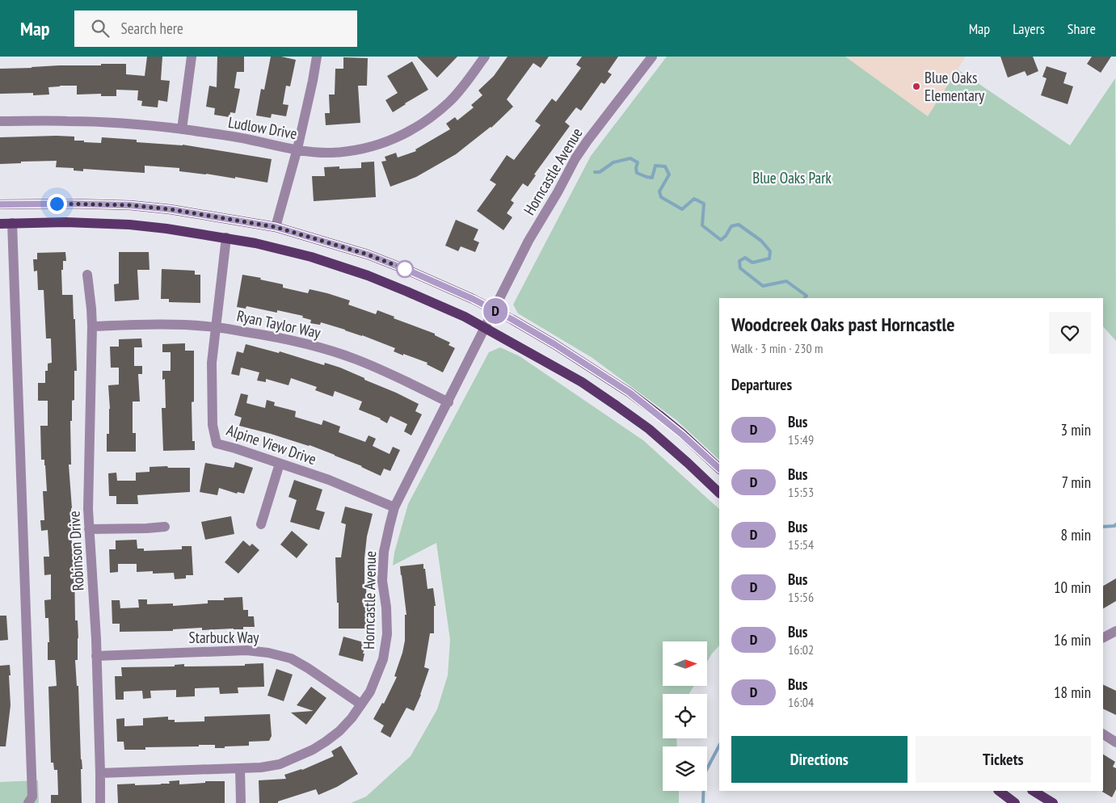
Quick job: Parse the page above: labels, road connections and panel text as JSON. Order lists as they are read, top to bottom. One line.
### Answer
{"streets":{"street":["Ludlow Drive","Horncastle Avenue","Ryan Taylor Way","Alpine View Drive","Robinson Drive","Starbuck Way"]},"crossings":[["Horncastle Avenue","Ryan Taylor Way"],["Horncastle Avenue","Alpine View Drive"],["Horncastle Avenue","Robinson Drive"],["Horncastle Avenue","Starbuck Way"],["Ryan Taylor Way","Alpine View Drive"],["Ryan Taylor Way","Robinson Drive"],["Robinson Drive","Starbuck Way"]],"parks":["Blue Oaks Park"],"places":["Blue Oaks Elementary"],"lines":["bus line D"],"north":"right","page":{"header":"Map","search":"Search here","nav":["Map","Layers","Share"],"on_map":"D","heading":[["Woodcreek Oaks past Horncastle","Walk · 3 min · 230 m"],"Departures"],"list":[{"mark":"D","name":"Bus","note":"15:49","value":"3 min"},{"mark":"D","name":"Bus","note":"15:53","value":"7 min"},{"mark":"D","name":"Bus","note":"15:54","value":"8 min"},{"mark":"D","name":"Bus","note":"15:56","value":"10 min"},{"mark":"D","name":"Bus","note":"16:02","value":"16 min"},{"mark":"D","name":"Bus","note":"16:04","value":"18 min"}],"buttons":["Directions","Tickets"]}}
